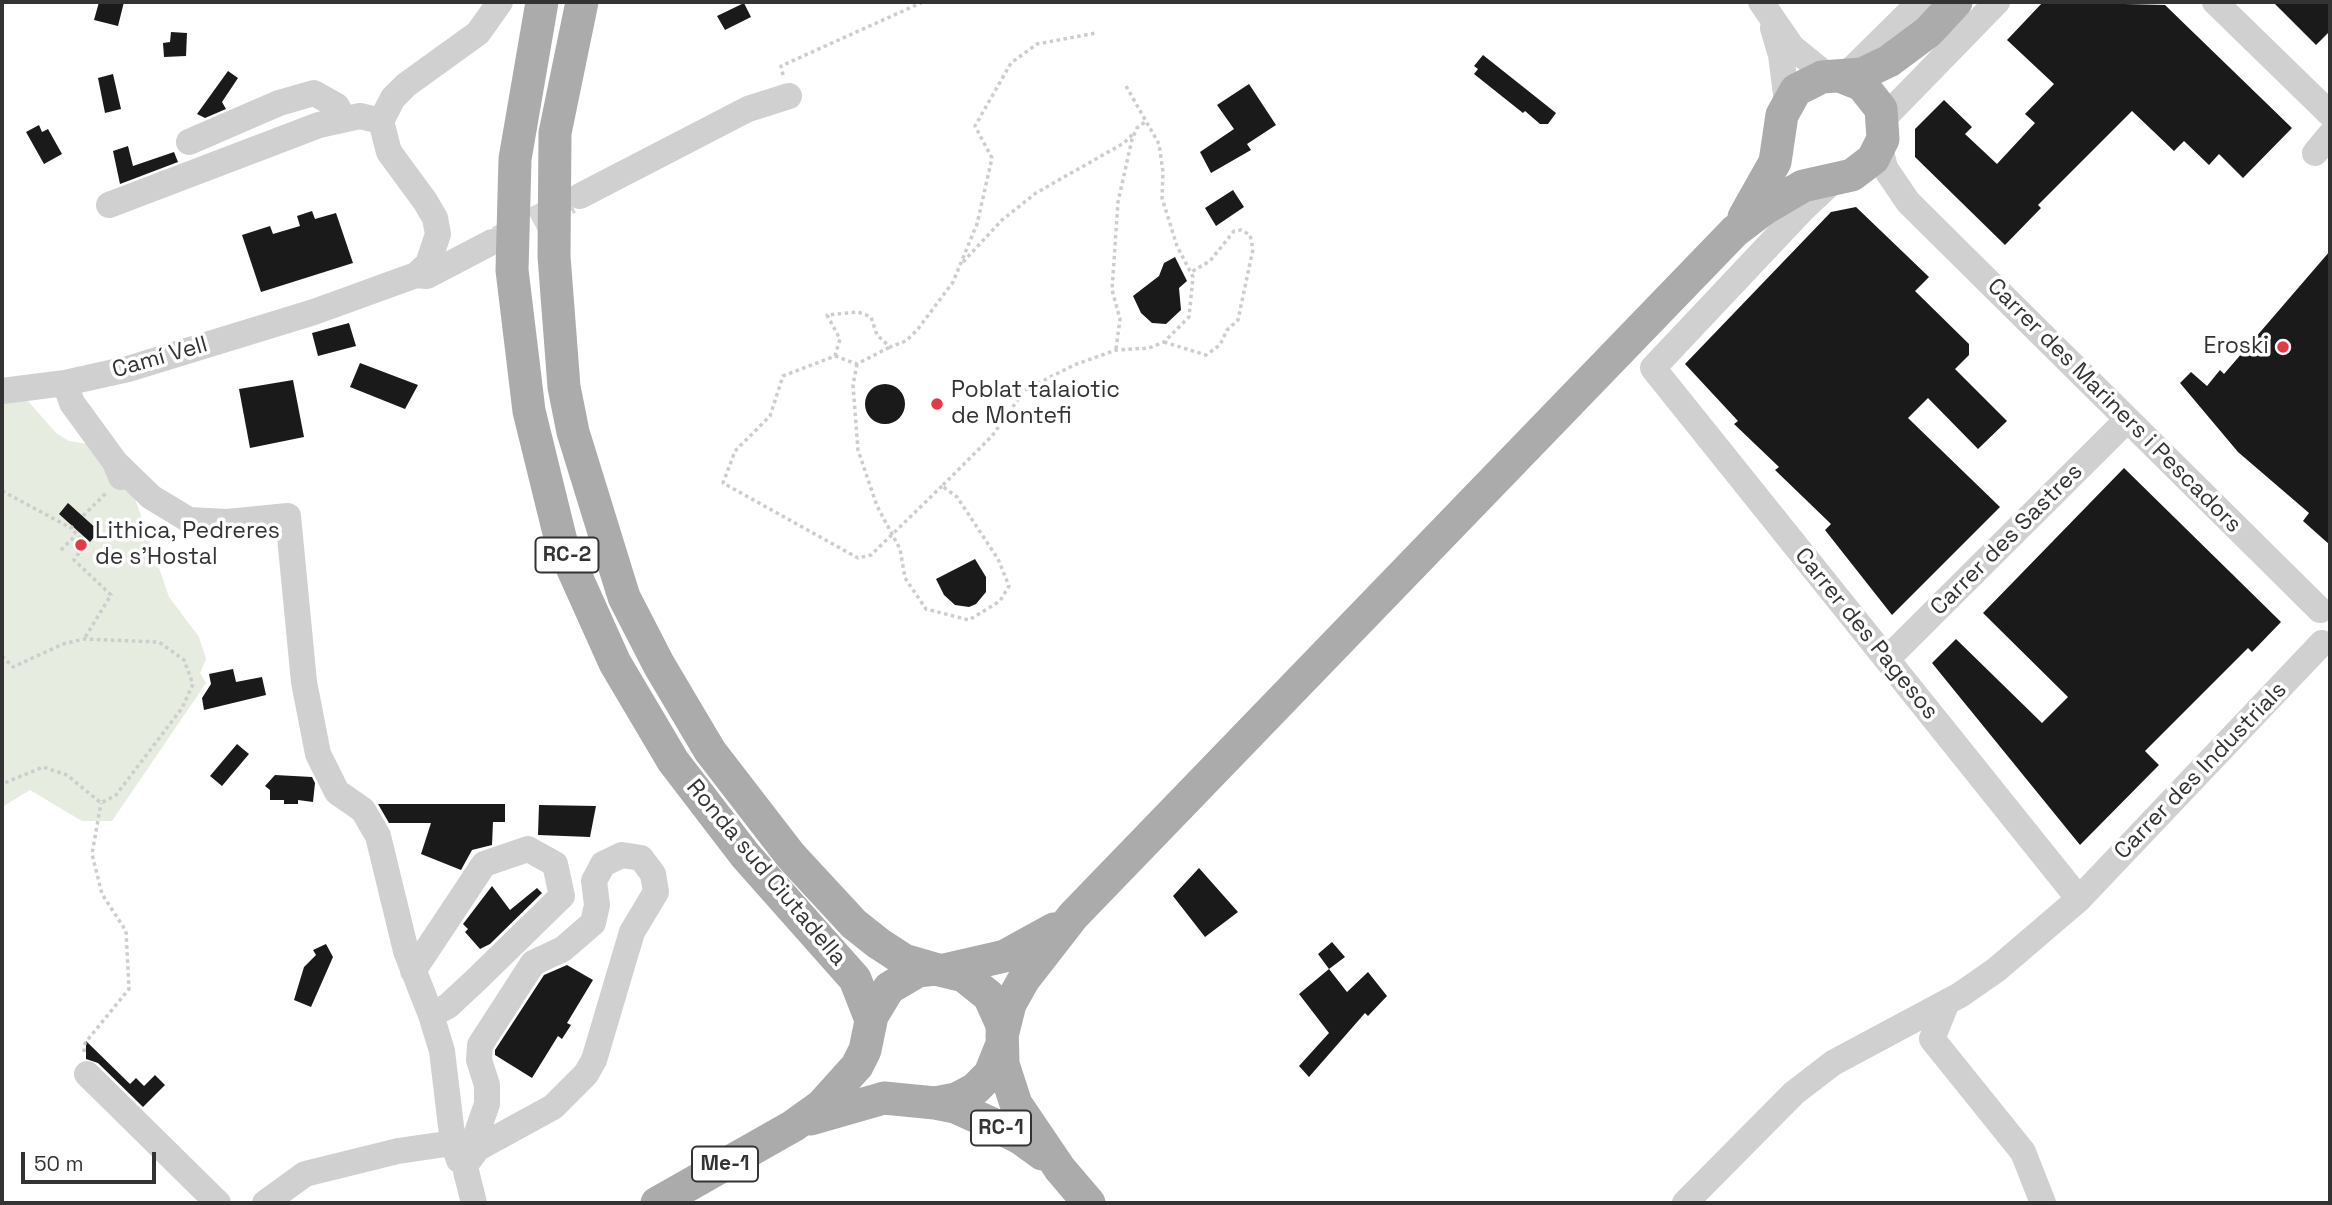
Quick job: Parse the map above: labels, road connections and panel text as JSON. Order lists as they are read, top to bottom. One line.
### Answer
{"streets":{"main road":["RC-2","Ronda sud Ciutadella","RC-1","Me-1"],"street":["Camí Vell","Carrer des Mariners i Pescadors","Carrer des Sastres","Carrer des Pagesos","Carrer des Industrials"]},"crossings":[["Carrer des Mariners i Pescadors","Carrer des Sastres"],["Carrer des Mariners i Pescadors","Carrer des Pagesos"],["Carrer des Mariners i Pescadors","Me-1"],["Carrer des Sastres","Carrer des Pagesos"],["Carrer des Pagesos","Carrer des Industrials"],["Carrer des Pagesos","Me-1"],["Ronda sud Ciutadella","RC-1"],["Ronda sud Ciutadella","Me-1"],["RC-1","Me-1"]],"places":["Eroski","Poblat talaiotic de Montefi","Lithica, Pedreres de s'Hostal"],"scale_bar":"50 m"}
